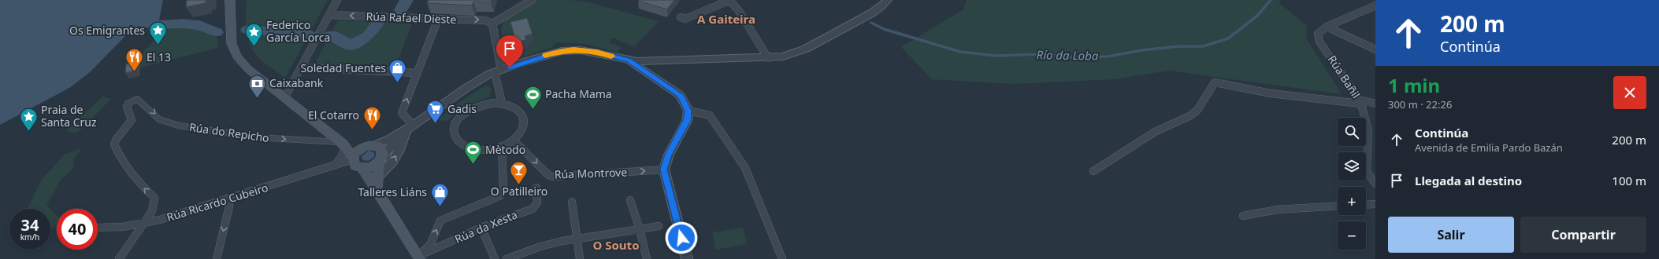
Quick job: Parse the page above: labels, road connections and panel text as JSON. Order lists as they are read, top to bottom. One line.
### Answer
{"streets":{"street":["Rúa Rafael Dieste","Rúa Bañil","Rúa do Repicho","Rúa Montrove","Rúa Ricardo Cubeiro","Rúa da Xesta"]},"one_way":["Rúa do Repicho"],"districts":["A Gaiteira","O Souto"],"water":["Río da Loba"],"places":{"place":["Os Emigrantes","Federico García Lorca","Praia de Santa Cruz"],"restaurant":["El 13","El Cotarro"],"shop":["Soledad Fuentes","Talleres Liáns"],"bank":["Caixabank"],"sports":["Pacha Mama","Mètodo"],"supermarket":["Gadis"],"bar":["O Patilleiro"]},"page":{"turn":["200 m","Continúa"],"heading":["1 min","300 m · 22:26"],"map_buttons":["+","−"],"list":[{"name":"Continúa","note":"Avenida de Emilia Pardo Bazán","value":"200 m"},{"name":"Llegada al destino","value":"100 m"}],"speed":"34 km/h","limit":"40","buttons":["Salir","Compartir"]}}
